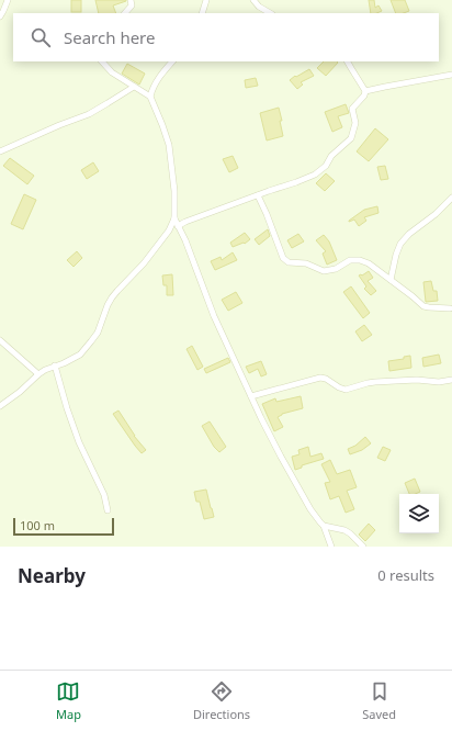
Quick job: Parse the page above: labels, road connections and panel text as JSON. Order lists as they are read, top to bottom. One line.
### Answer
{"scale_bar":"100 m","page":{"search":"Search here","scale":"100 m","heading":["Nearby","0 results"],"nav":["Map","Directions","Saved"]}}
